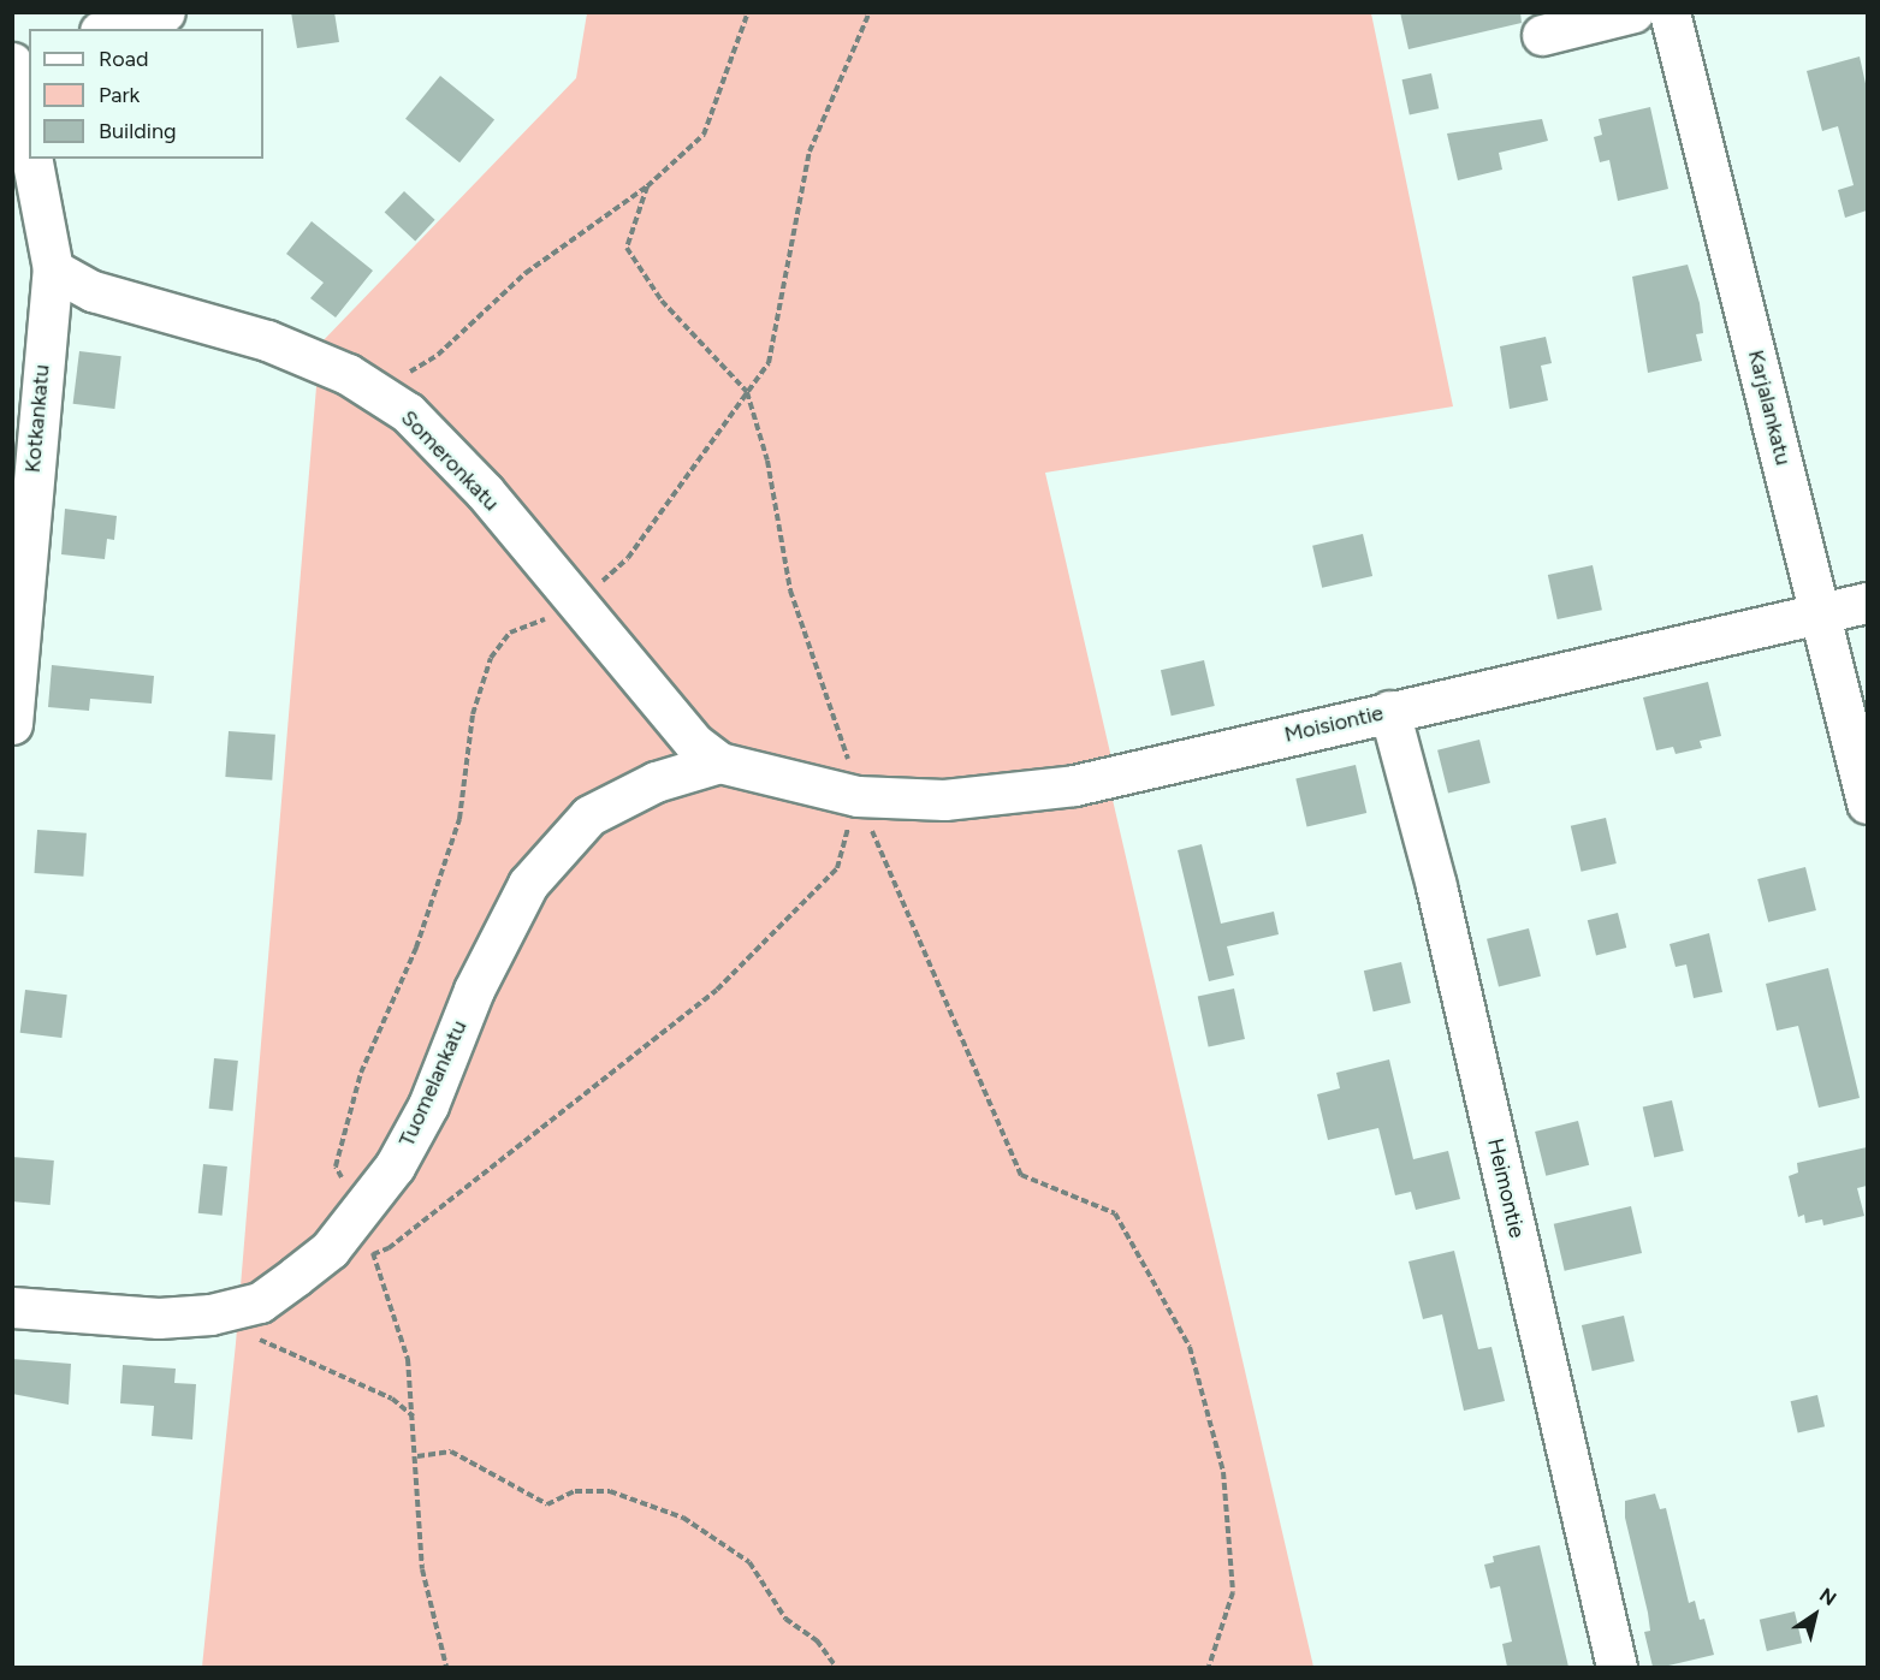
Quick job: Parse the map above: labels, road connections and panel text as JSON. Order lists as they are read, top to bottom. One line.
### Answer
{"streets":{"street":["Karjalankatu","Kotkankatu","Someronkatu","Moisiontie","Tuomelankatu","Heimontie"]},"crossings":[["Karjalankatu","Moisiontie"],["Kotkankatu","Someronkatu"],["Someronkatu","Moisiontie"],["Someronkatu","Tuomelankatu"],["Moisiontie","Tuomelankatu"],["Moisiontie","Heimontie"]],"legend":["Road","Park","Building"],"north":"top right"}
